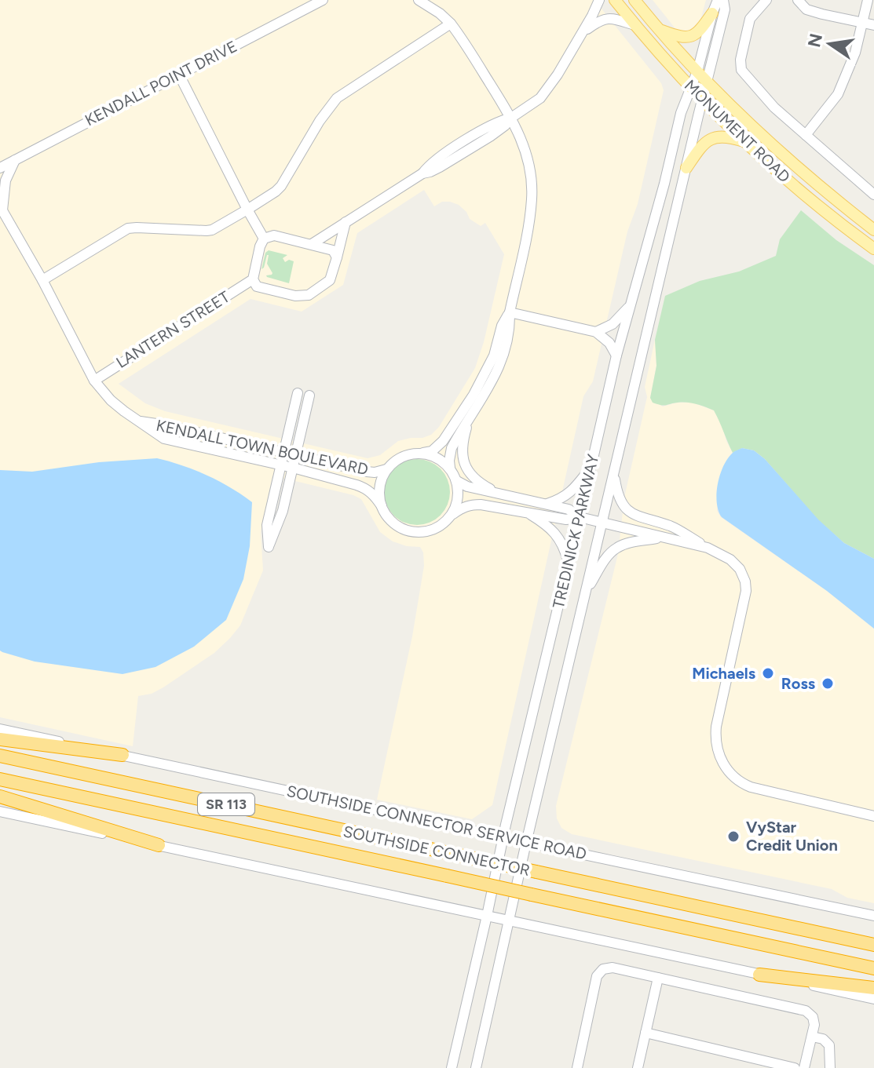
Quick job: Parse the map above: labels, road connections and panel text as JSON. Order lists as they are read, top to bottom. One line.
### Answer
{"streets":{"highway":["SR 113","SOUTHSIDE CONNECTOR"],"main road":["MONUMENT ROAD"],"street":["KENDALL POINT DRIVE","LANTERN STREET","KENDALL TOWN BOULEVARD","TREDINICK PARKWAY","SOUTHSIDE CONNECTOR SERVICE ROAD"]},"crossings":[["MONUMENT ROAD","TREDINICK PARKWAY"],["LANTERN STREET","KENDALL TOWN BOULEVARD"],["TREDINICK PARKWAY","SOUTHSIDE CONNECTOR SERVICE ROAD"]],"places":["Michaels","Ross","VyStar Credit Union"],"north":"left"}
